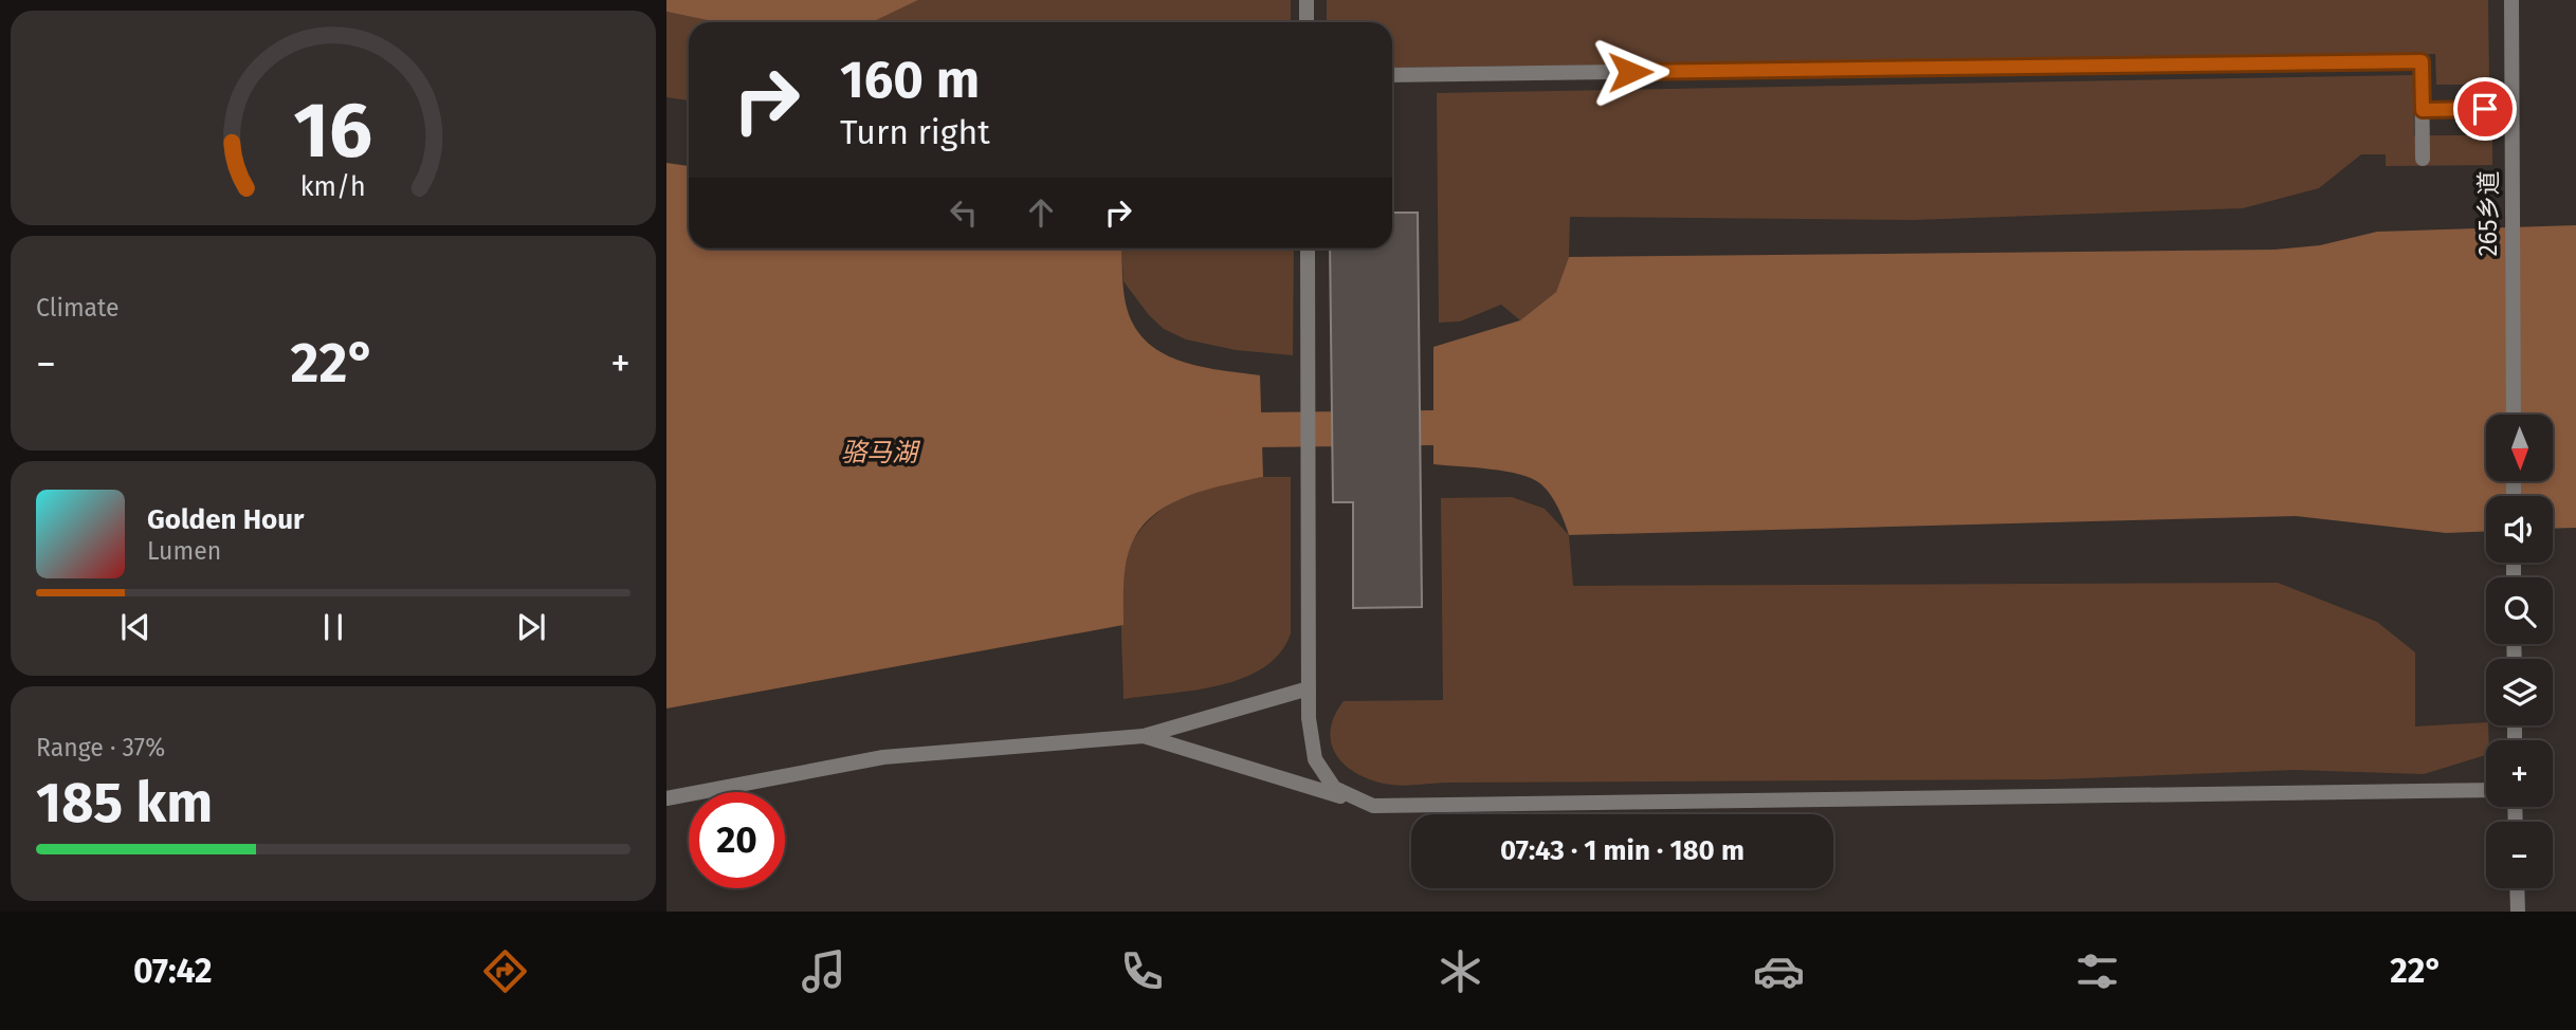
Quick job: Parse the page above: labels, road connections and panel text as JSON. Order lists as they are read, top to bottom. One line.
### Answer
{"streets":{"street":["265乡道"]},"water":["骆马湖"],"north":"bottom","page":{"turn":["160 m","Turn right"],"tile":["Climate",["Range · 37%","185 km"]],"heat":["−","22°","+"],"map_buttons":["+","−"],"song":["Golden Hour","Lumen"],"limit":"20","trip":"07:43 · 1 min · 180 m","tabs":["07:42","22°"],"gauge":["16","km/h"]}}
